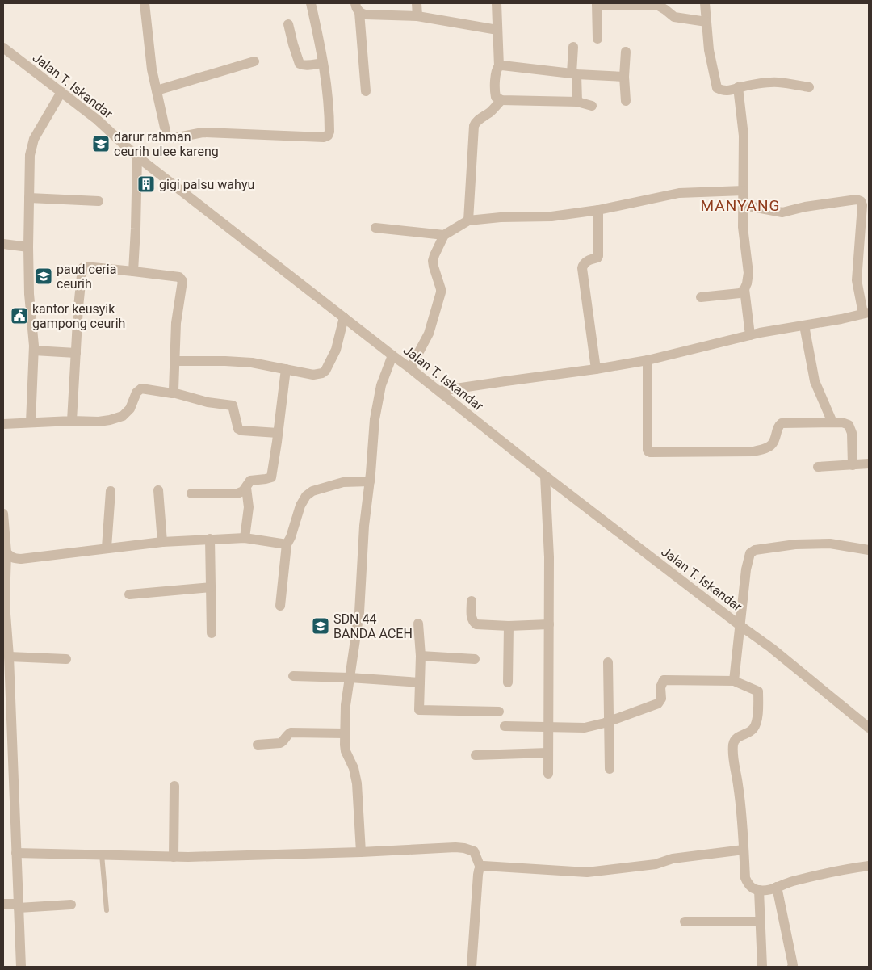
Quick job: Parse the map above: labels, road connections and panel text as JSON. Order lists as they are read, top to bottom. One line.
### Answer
{"streets":{"street":["Jalan T. Iskandar"]},"districts":["MANYANG"],"places":{"school or university":["darur rahman ceurih ulee kareng","paud ceria ceurih","SDN 44 BANDA ACEH"],"building":["gigi palsu wahyu"],"public building":["kantor keusyik gampong ceurih"]}}
